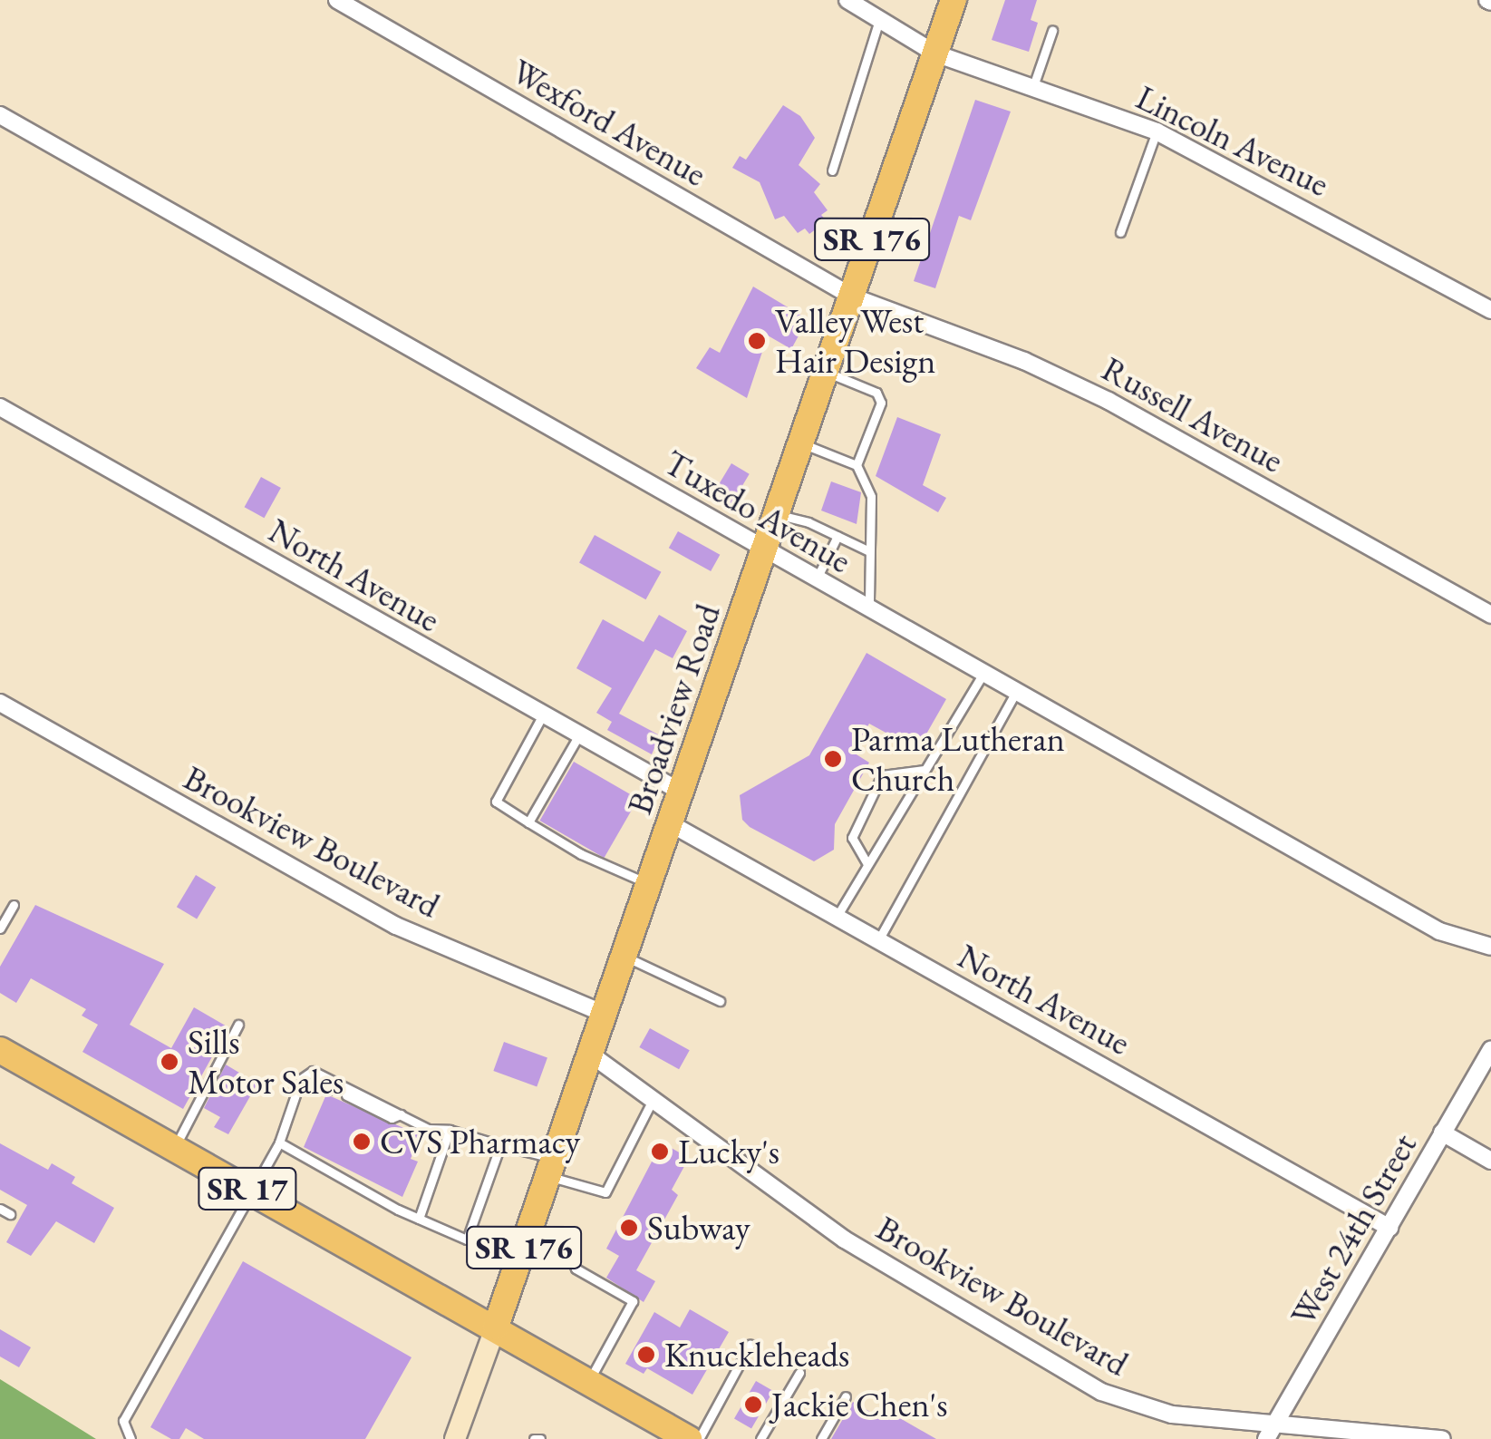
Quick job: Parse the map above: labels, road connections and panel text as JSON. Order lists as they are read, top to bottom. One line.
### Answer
{"streets":{"main road":["SR 176","Broadview Road","SR 17"],"street":["Wexford Avenue","Lincoln Avenue","Russell Avenue","Tuxedo Avenue","North Avenue","Brookview Boulevard","West 24th Street"]},"crossings":[["Wexford Avenue","Russell Avenue"],["Wexford Avenue","Broadview Road"],["Lincoln Avenue","Broadview Road"],["Russell Avenue","Broadview Road"],["Tuxedo Avenue","Broadview Road"],["North Avenue","Broadview Road"],["North Avenue","West 24th Street"],["Broadview Road","Brookview Boulevard"],["Broadview Road","SR 17"],["Brookview Boulevard","West 24th Street"]],"places":["Valley West Hair Design","Parma Lutheran Church","Sills Motor Sales","CVS Pharmacy","Lucky's","Subway","Knuckleheads","Jackie Chen's"]}
